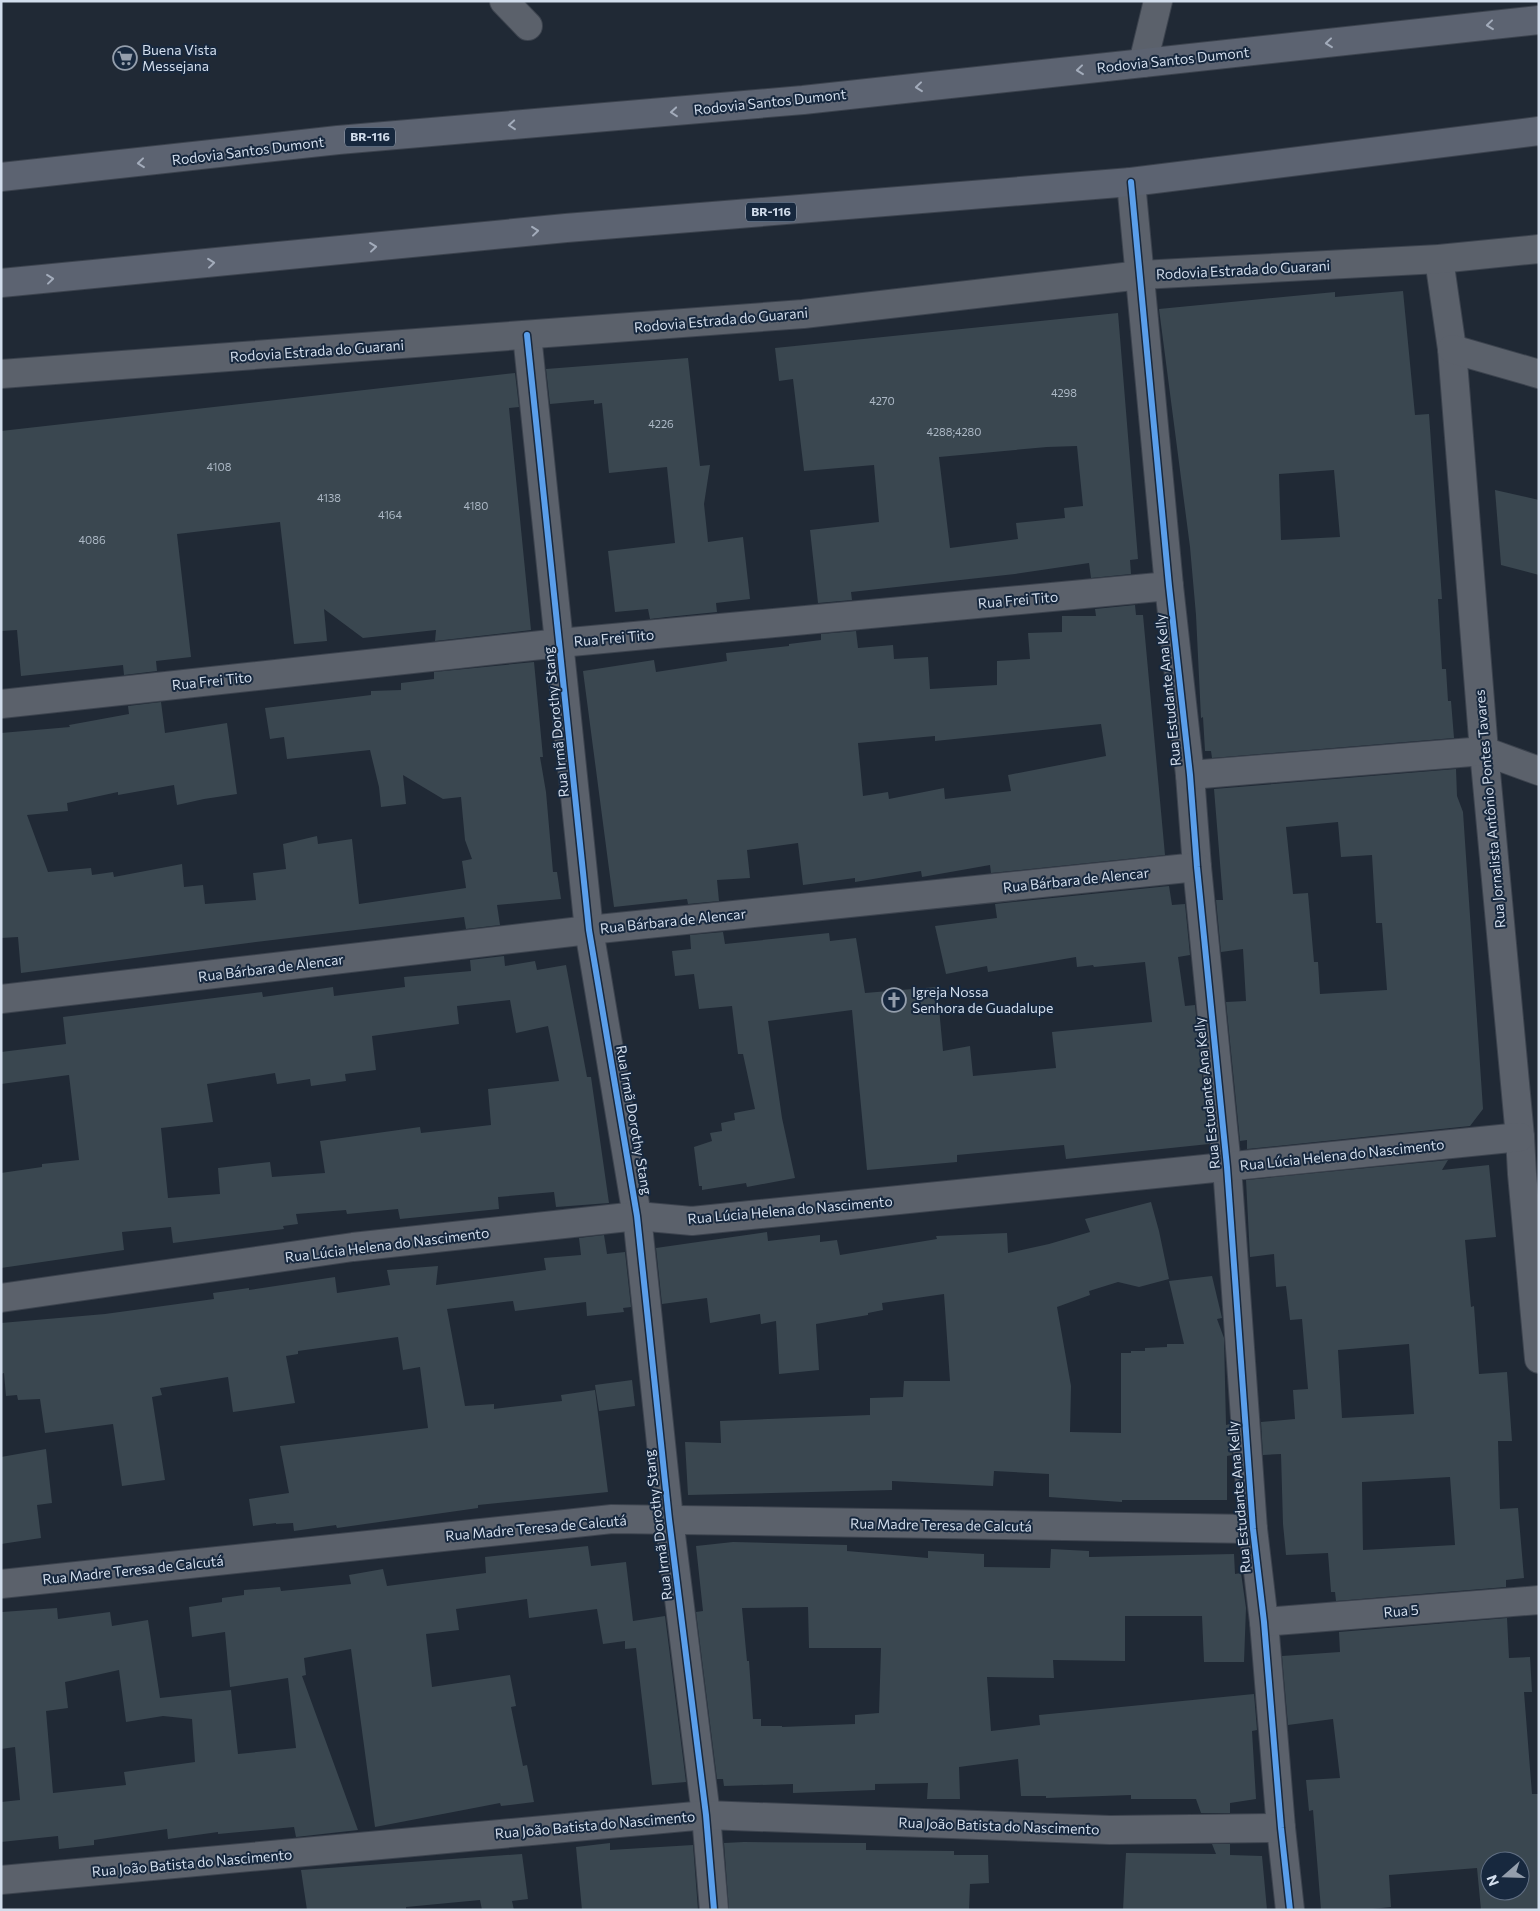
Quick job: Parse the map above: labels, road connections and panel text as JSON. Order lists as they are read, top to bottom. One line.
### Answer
{"streets":{"highway":["Rodovia Santos Dumont","BR-116"],"street":["Rodovia Estrada do Guarani","Rua Frei Tito","Rua Estudante Ana Kelly","Rua Irmã Dorothy Stang","Rua Jornalista Antônio Pontes Tavares","Rua Bárbara de Alencar","Rua Lúcia Helena do Nascimento","Rua Madre Teresa de Calcutá","Rua 5","Rua João Batista do Nascimento"]},"crossings":[["BR-116","Rua Estudante Ana Kelly"],["Rodovia Estrada do Guarani","Rua Estudante Ana Kelly"],["Rodovia Estrada do Guarani","Rua Irmã Dorothy Stang"],["Rodovia Estrada do Guarani","Rua Jornalista Antônio Pontes Tavares"],["Rua Frei Tito","Rua Estudante Ana Kelly"],["Rua Frei Tito","Rua Irmã Dorothy Stang"],["Rua Estudante Ana Kelly","Rua Bárbara de Alencar"],["Rua Estudante Ana Kelly","Rua Lúcia Helena do Nascimento"],["Rua Estudante Ana Kelly","Rua Madre Teresa de Calcutá"],["Rua Estudante Ana Kelly","Rua 5"],["Rua Estudante Ana Kelly","Rua João Batista do Nascimento"],["Rua Irmã Dorothy Stang","Rua Bárbara de Alencar"],["Rua Irmã Dorothy Stang","Rua Lúcia Helena do Nascimento"],["Rua Irmã Dorothy Stang","Rua Madre Teresa de Calcutá"],["Rua Irmã Dorothy Stang","Rua João Batista do Nascimento"],["Rua Jornalista Antônio Pontes Tavares","Rua Lúcia Helena do Nascimento"]],"places":{"supermarket":["Buena Vista Messejana"],"church":["Igreja Nossa Senhora de Guadalupe"]},"house_numbers":["4298","4270","4226","4288;4280","4108","4138","4180","4164","4086"],"north":"left"}
